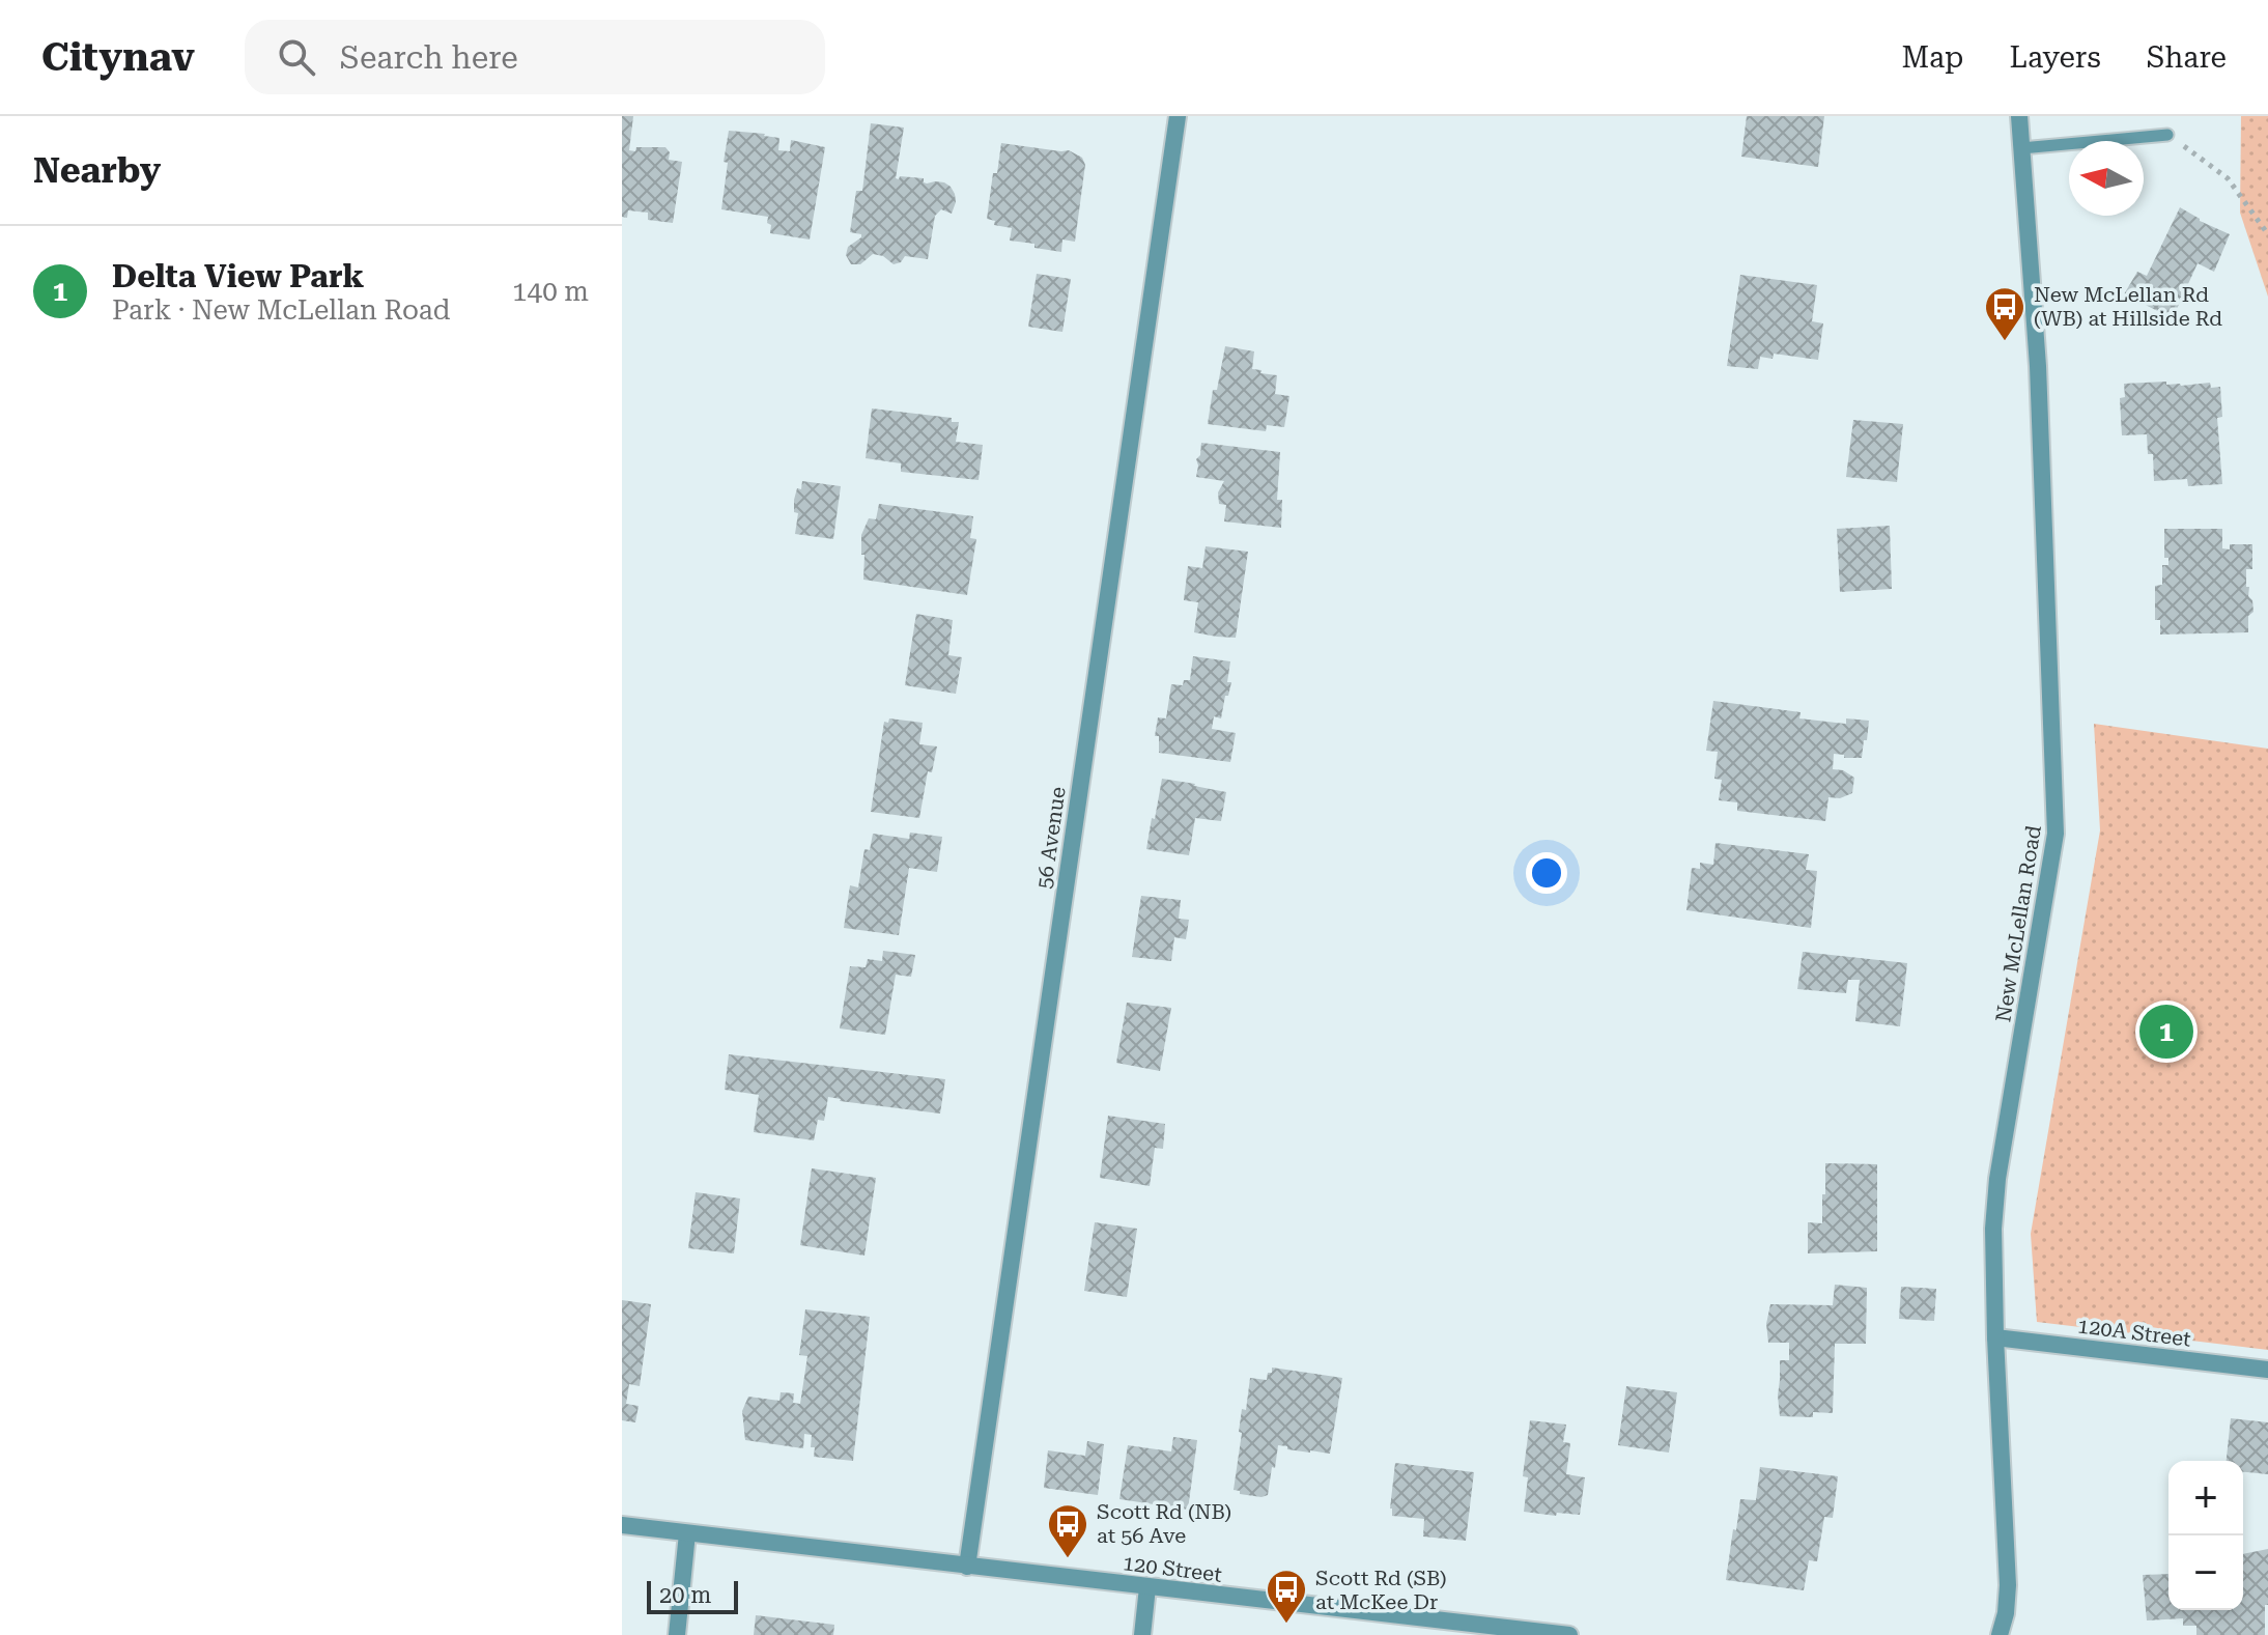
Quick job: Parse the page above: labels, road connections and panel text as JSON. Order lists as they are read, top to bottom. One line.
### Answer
{"streets":{"street":["56 Avenue","New McLellan Road","120A Street","120 Street"]},"crossings":[["56 Avenue","120 Street"],["New McLellan Road","120A Street"]],"places":{"bus stop":["New McLellan Rd (WB) at Hillside Rd","Scott Rd (NB) at 56 Ave","Scott Rd (SB) at McKee Dr"]},"scale_bar":"20 m","north":"left","page":{"header":"Citynav","search":"Search here","nav":["Map","Layers","Share"],"heading":"Nearby","list":[{"mark":"1","name":"Delta View Park","note":"Park · New McLellan Road","value":"140 m"}],"pins":"1","map_buttons":["+","−"],"scale":"20 m"}}
